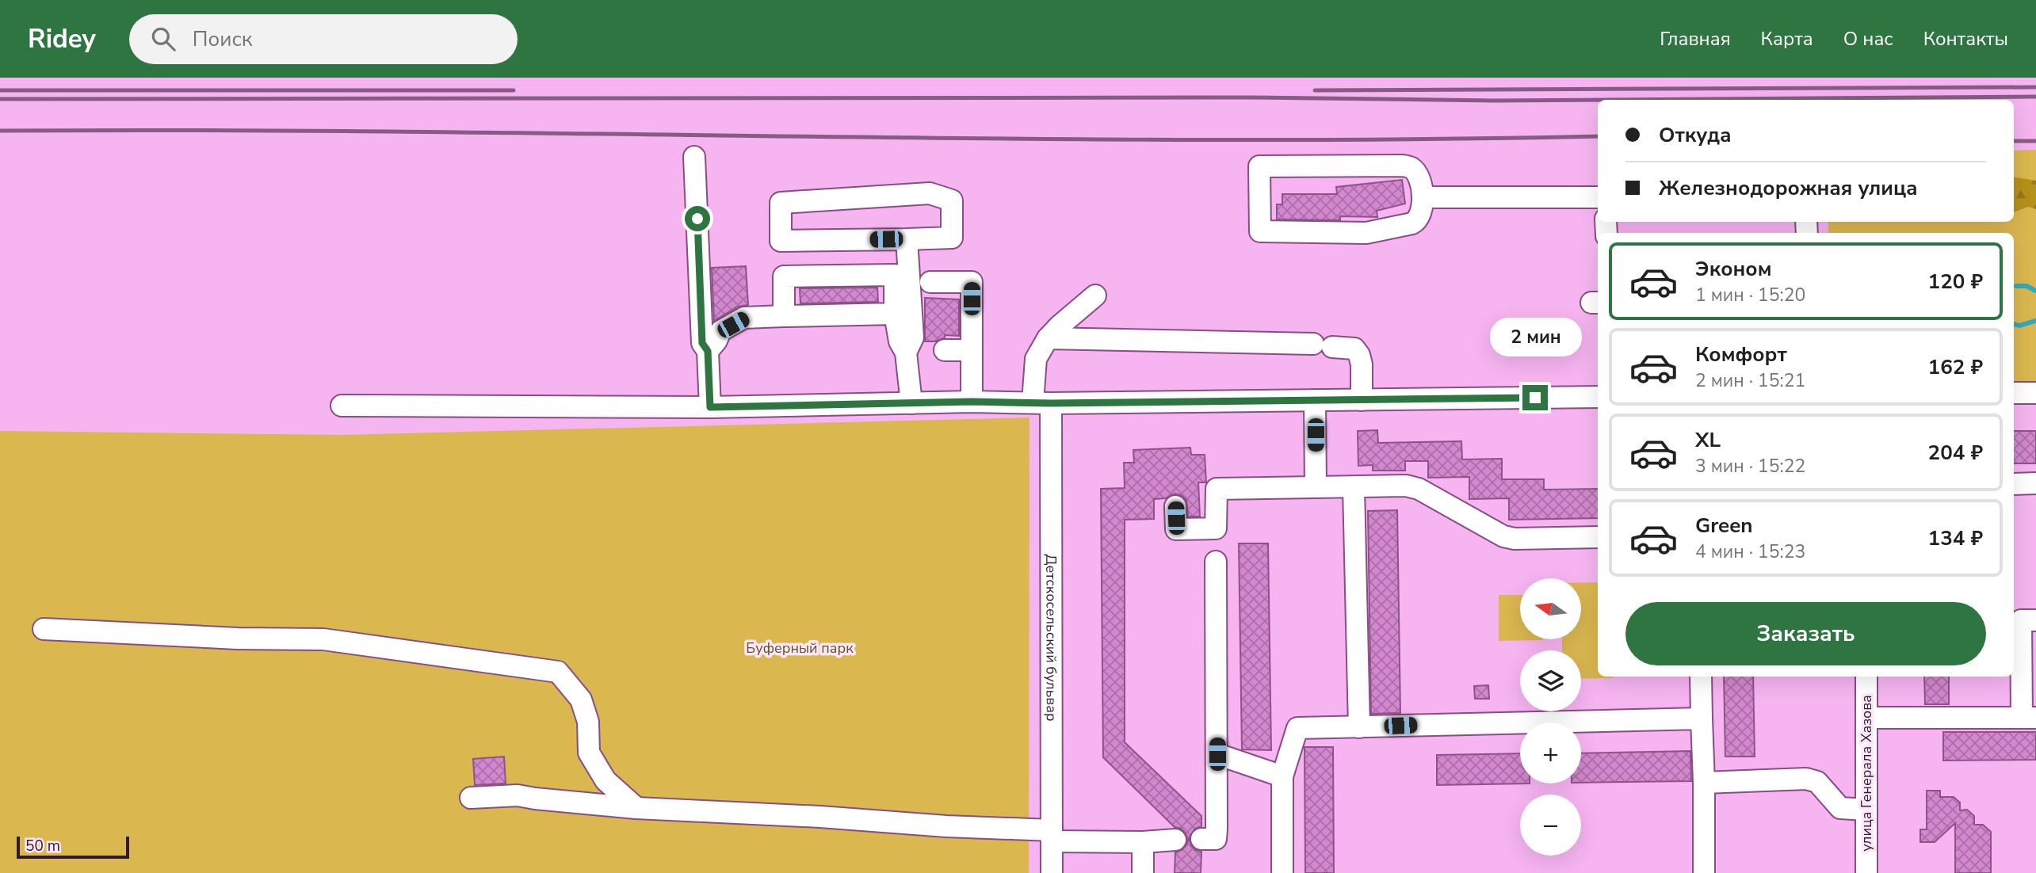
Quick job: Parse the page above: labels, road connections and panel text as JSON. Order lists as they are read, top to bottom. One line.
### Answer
{"streets":{"street":["Детскосельский бульвар","улица Генерала Хазова"]},"parks":["Буферный парк"],"scale_bar":"50 m","north":"left","page":{"header":"Ridey","search":"Поиск","nav":["Главная","Карта","О нас","Контакты"],"banner":["Откуда","Железнодорожная улица"],"list":[{"name":"Эконом","note":"1 мин · 15:20","value":"120 ₽"},{"name":"Комфорт","note":"2 мин · 15:21","value":"162 ₽"},{"name":"XL","note":"3 мин · 15:22","value":"204 ₽"},{"name":"Green","note":"4 мин · 15:23","value":"134 ₽"}],"bubble":"2 мин","map_buttons":["+","−"],"buttons":"Заказать","scale":"50 m"}}
